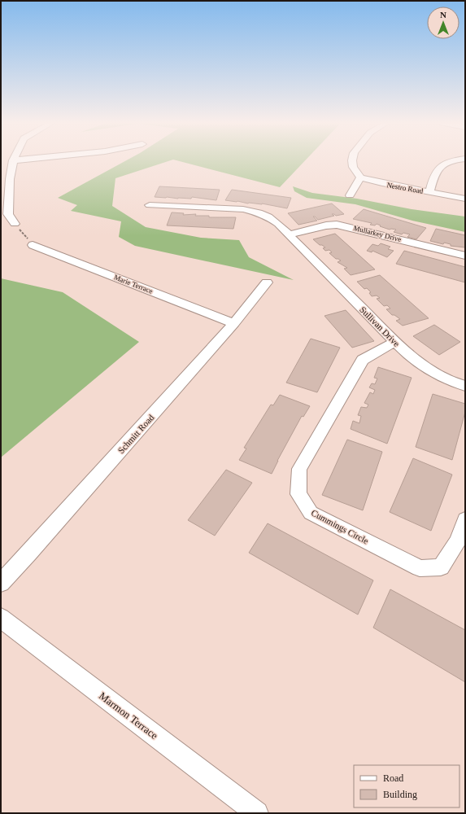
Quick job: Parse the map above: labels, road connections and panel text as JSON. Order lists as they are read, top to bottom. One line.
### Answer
{"streets":{"street":["Nestro Road","Mullarkey Drive","Marie Terrace","Sullivan Drive","Schmitt Road","Cummings Circle","Marmon Terrace"]},"crossings":[["Mullarkey Drive","Sullivan Drive"],["Marie Terrace","Schmitt Road"],["Sullivan Drive","Cummings Circle"]],"legend":["Road","Building"],"north":"top"}
